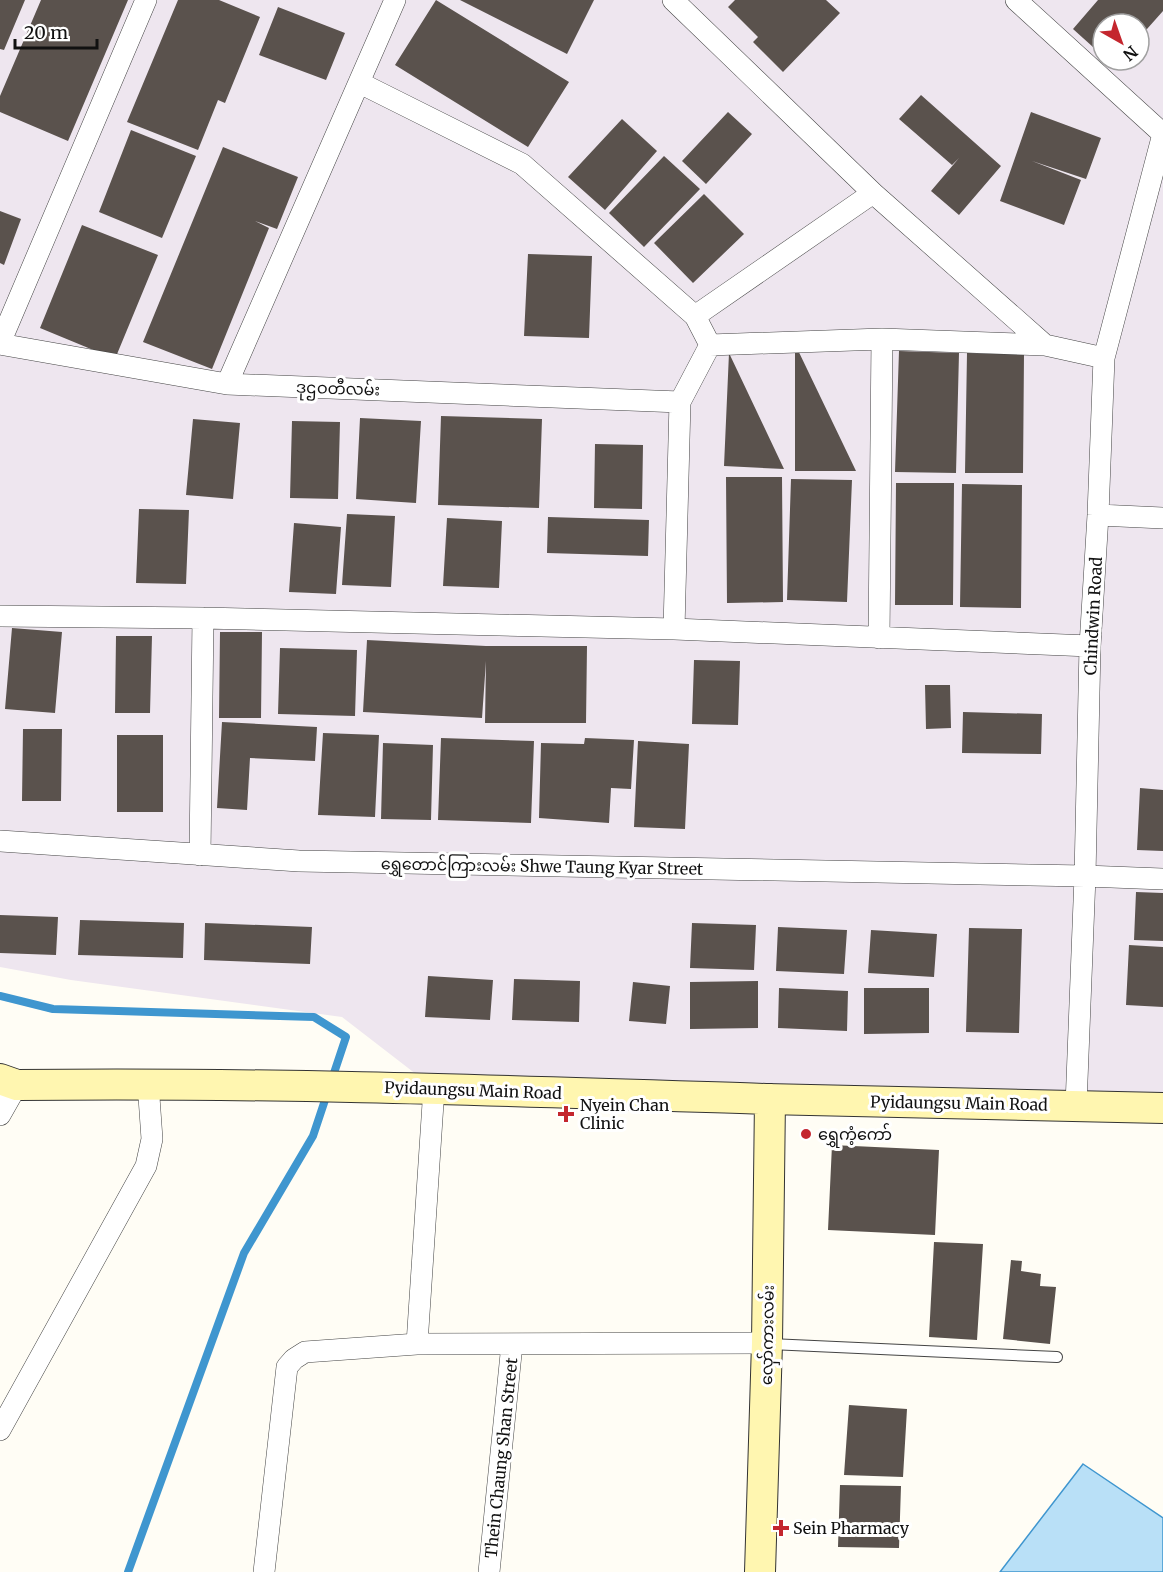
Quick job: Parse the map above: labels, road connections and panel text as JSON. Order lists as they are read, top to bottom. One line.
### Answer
{"streets":{"main road":["Pyidaungsu Main Road","လှော်ကားလမ်း"],"street":["ဒုဌဝတီလမ်း","Chindwin Road","ရွှေတောင်ကြားလမ်း Shwe Taung Kyar Street","Thein Chaung Shan Street"]},"crossings":[["Chindwin Road","ရွှေတောင်ကြားလမ်း Shwe Taung Kyar Street"],["Chindwin Road","Pyidaungsu Main Road"],["Pyidaungsu Main Road","လှော်ကားလမ်း"]],"places":{"health":["Nyein Chan Clinic","Sein Pharmacy"],"other":["ရွှေကံ့ကော်"]},"scale_bar":"20 m","north":"bottom right"}
